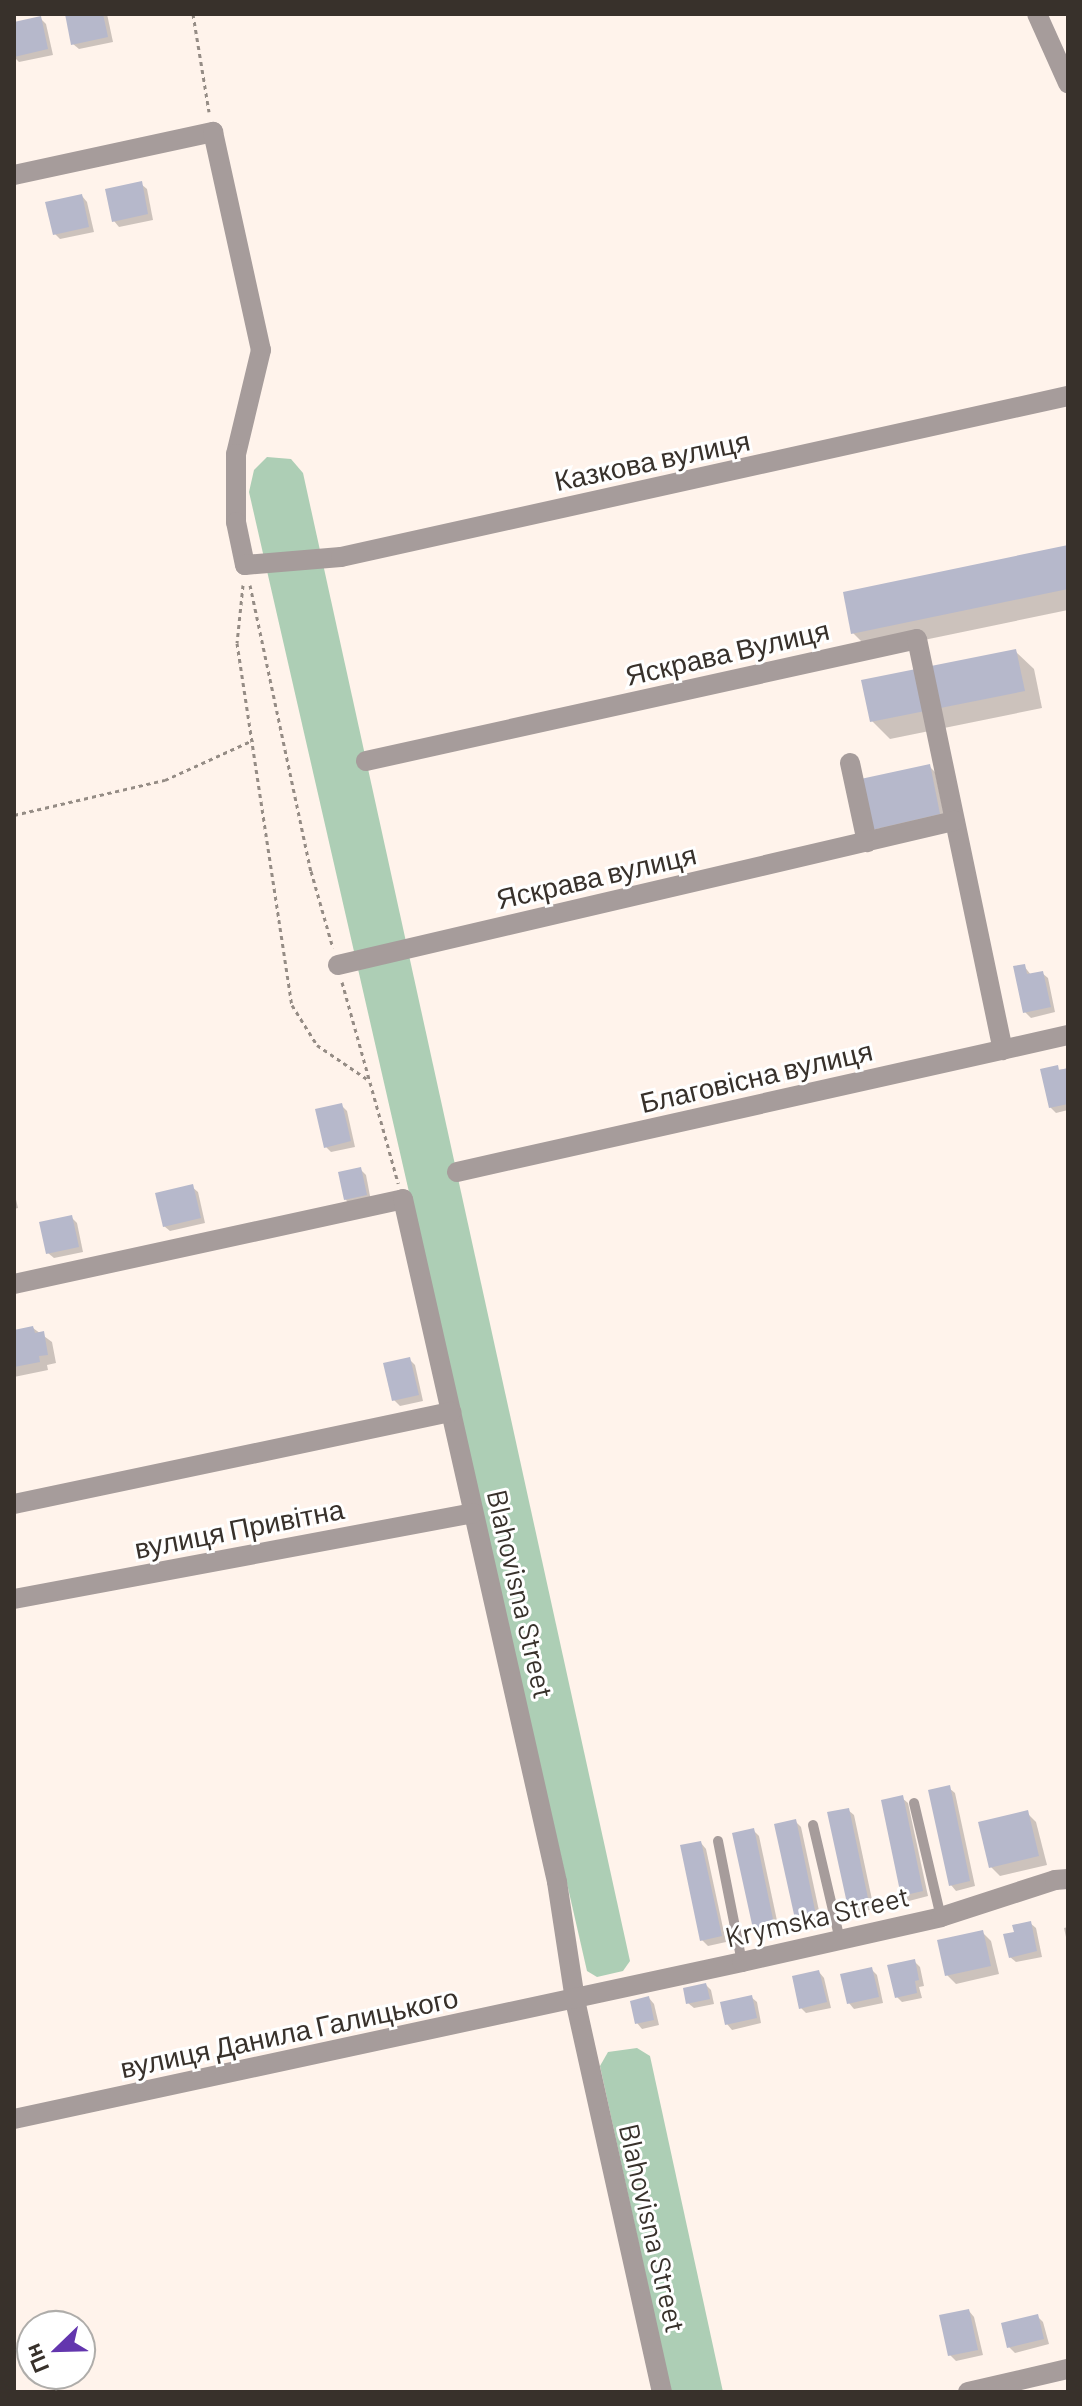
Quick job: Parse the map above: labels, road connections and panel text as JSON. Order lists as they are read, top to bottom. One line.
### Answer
{"streets":{"street":["Казкова вулиця","Яскрава Вулиця","Яскрава вулиця","Благовісна вулиця","вулиця Привітна","Blahovisna Street","Krymska Street","вулиця Данила Галицького"]},"crossings":[["Яскрава Вулиця","Яскрава вулиця"],["вулиця Привітна","Blahovisna Street"],["Blahovisna Street","Krymska Street"],["Blahovisna Street","вулиця Данила Галицького"],["Krymska Street","вулиця Данила Галицького"]],"north":"bottom left"}
